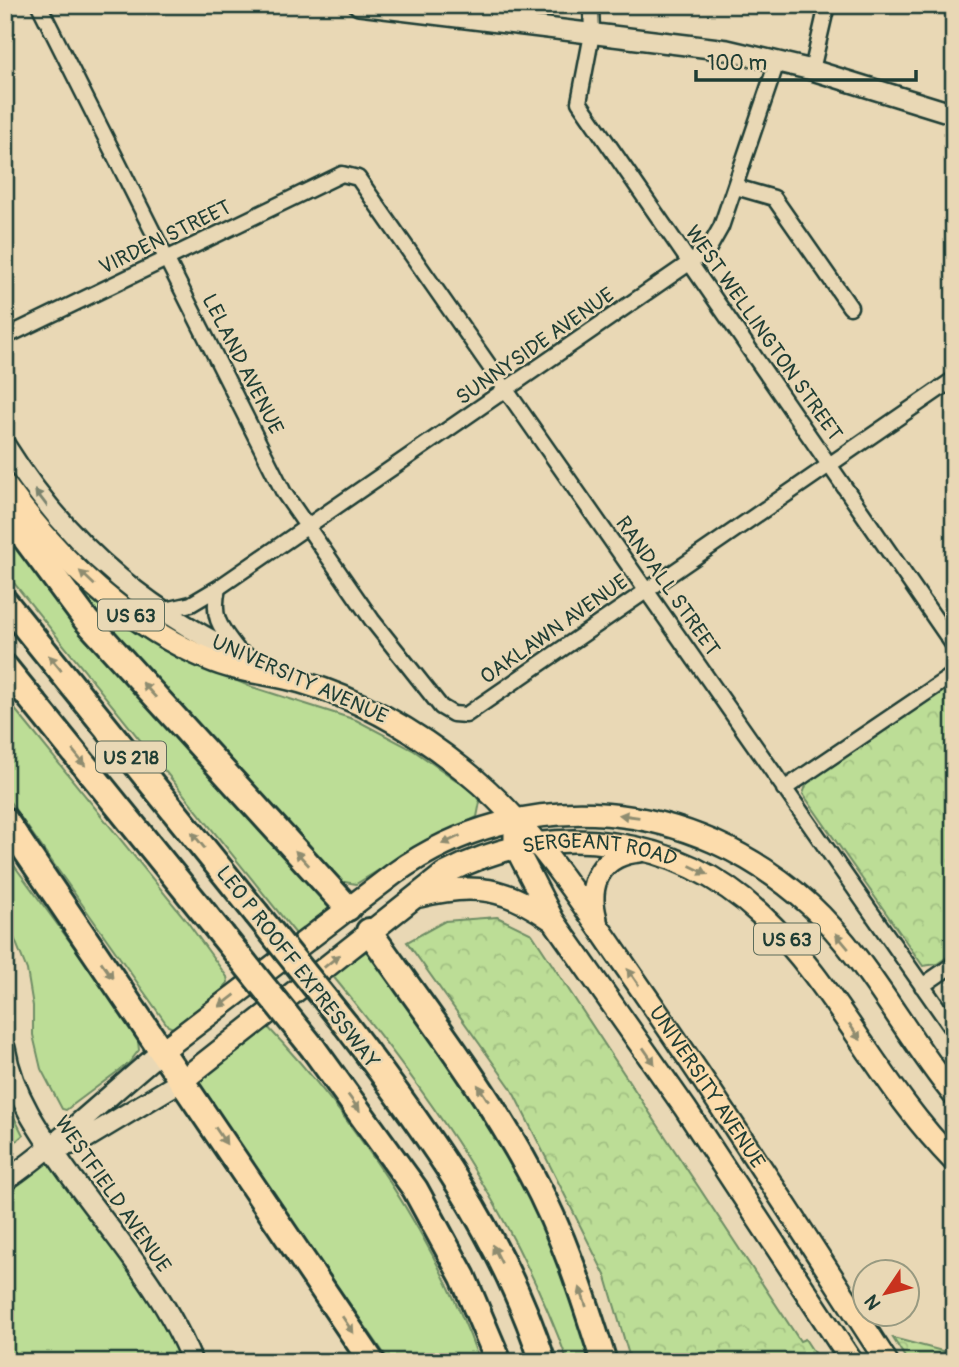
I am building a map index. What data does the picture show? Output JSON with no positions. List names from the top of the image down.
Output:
{
  "streets": {
    "highway": ["US 218", "LEO P ROOFF EXPRESSWAY"],
    "main road": ["US 63", "UNIVERSITY AVENUE", "SERGEANT ROAD"],
    "street": [
      "VIRDEN STREET",
      "WEST WELLINGTON STREET",
      "SUNNYSIDE AVENUE",
      "LELAND AVENUE",
      "RANDALL STREET",
      "OAKLAWN AVENUE",
      "WESTFIELD AVENUE"
    ]
  },
  "crossings": [
    ["VIRDEN STREET", "LELAND AVENUE"],
    ["VIRDEN STREET", "RANDALL STREET"],
    ["WEST WELLINGTON STREET", "SUNNYSIDE AVENUE"],
    ["WEST WELLINGTON STREET", "OAKLAWN AVENUE"],
    ["SUNNYSIDE AVENUE", "LELAND AVENUE"],
    ["SUNNYSIDE AVENUE", "RANDALL STREET"],
    ["SUNNYSIDE AVENUE", "UNIVERSITY AVENUE"],
    ["LELAND AVENUE", "OAKLAWN AVENUE"],
    ["RANDALL STREET", "OAKLAWN AVENUE"],
    ["US 63", "UNIVERSITY AVENUE"],
    ["UNIVERSITY AVENUE", "SERGEANT ROAD"]
  ],
  "scale_bar": "100 m",
  "north": "bottom left"
}
